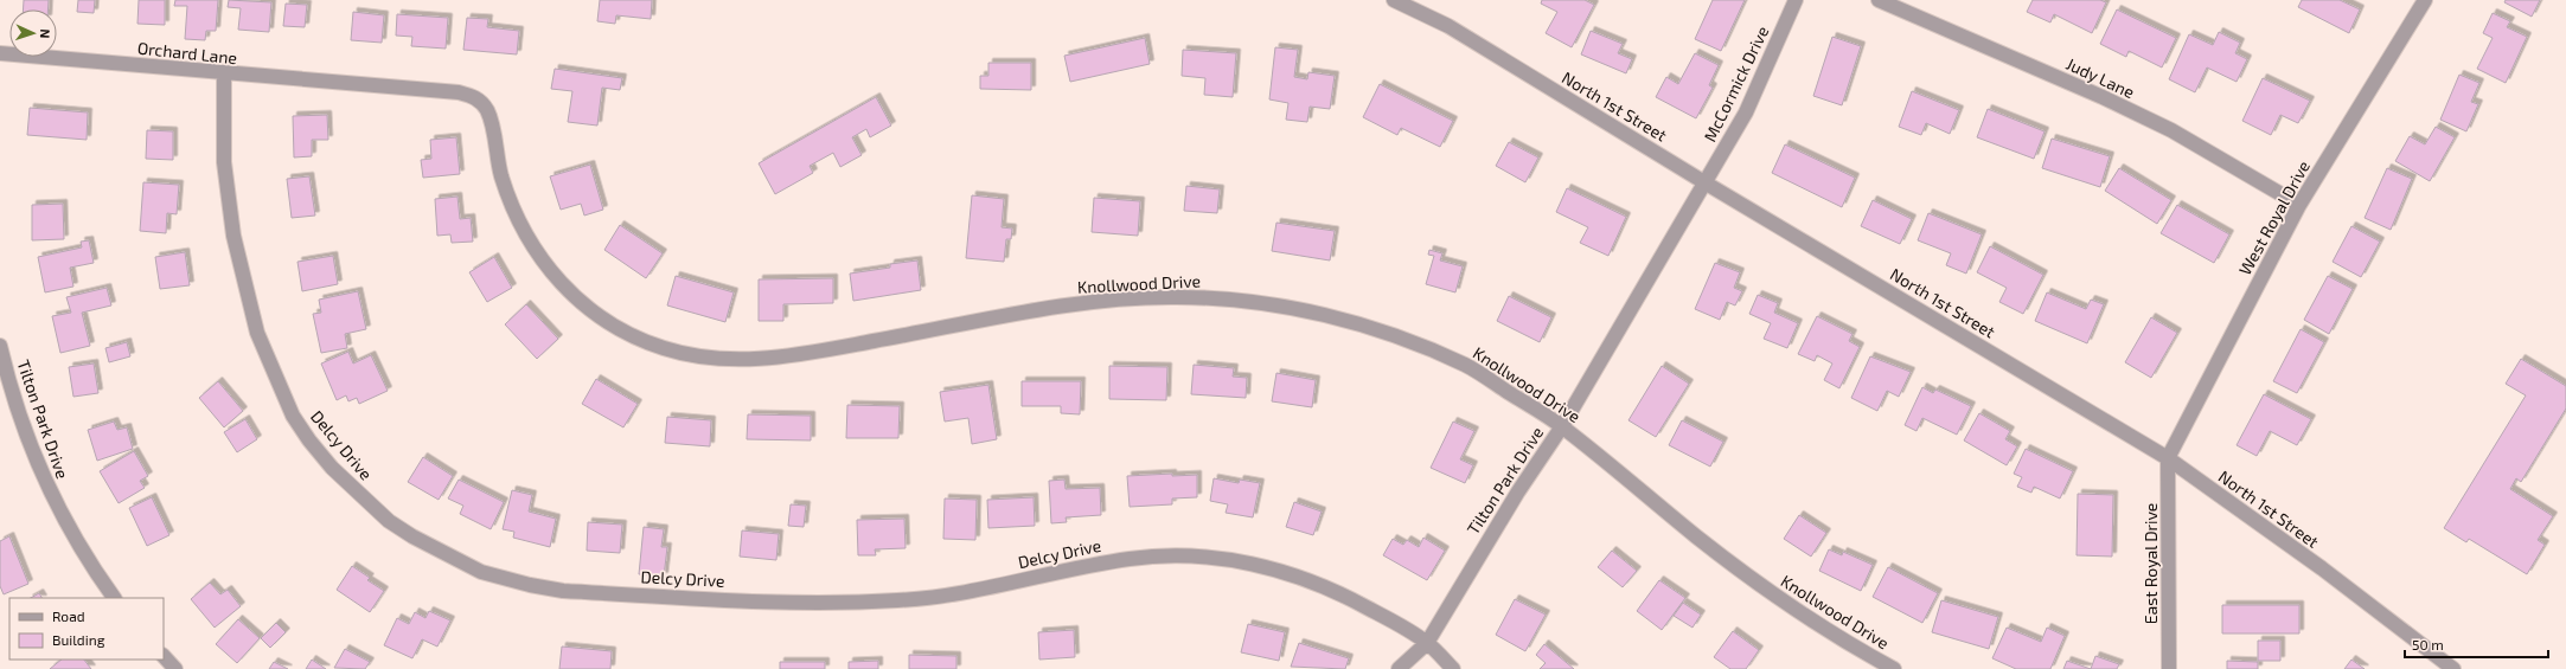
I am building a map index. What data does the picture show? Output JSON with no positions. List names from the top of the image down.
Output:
{
  "streets": {
    "street": [
      "Orchard Lane",
      "Judy Lane",
      "McCormick Drive",
      "North 1st Street",
      "West Royal Drive",
      "Knollwood Drive",
      "Tilton Park Drive",
      "Delcy Drive",
      "East Royal Drive"
    ]
  },
  "crossings": [
    ["Orchard Lane", "Knollwood Drive"],
    ["Orchard Lane", "Delcy Drive"],
    ["Judy Lane", "West Royal Drive"],
    ["McCormick Drive", "North 1st Street"],
    ["McCormick Drive", "Tilton Park Drive"],
    ["North 1st Street", "West Royal Drive"],
    ["North 1st Street", "Tilton Park Drive"],
    ["North 1st Street", "East Royal Drive"],
    ["West Royal Drive", "East Royal Drive"],
    ["Knollwood Drive", "Tilton Park Drive"],
    ["Tilton Park Drive", "Delcy Drive"]
  ],
  "legend": ["Road", "Building"],
  "scale_bar": "50 m",
  "north": "right"
}
